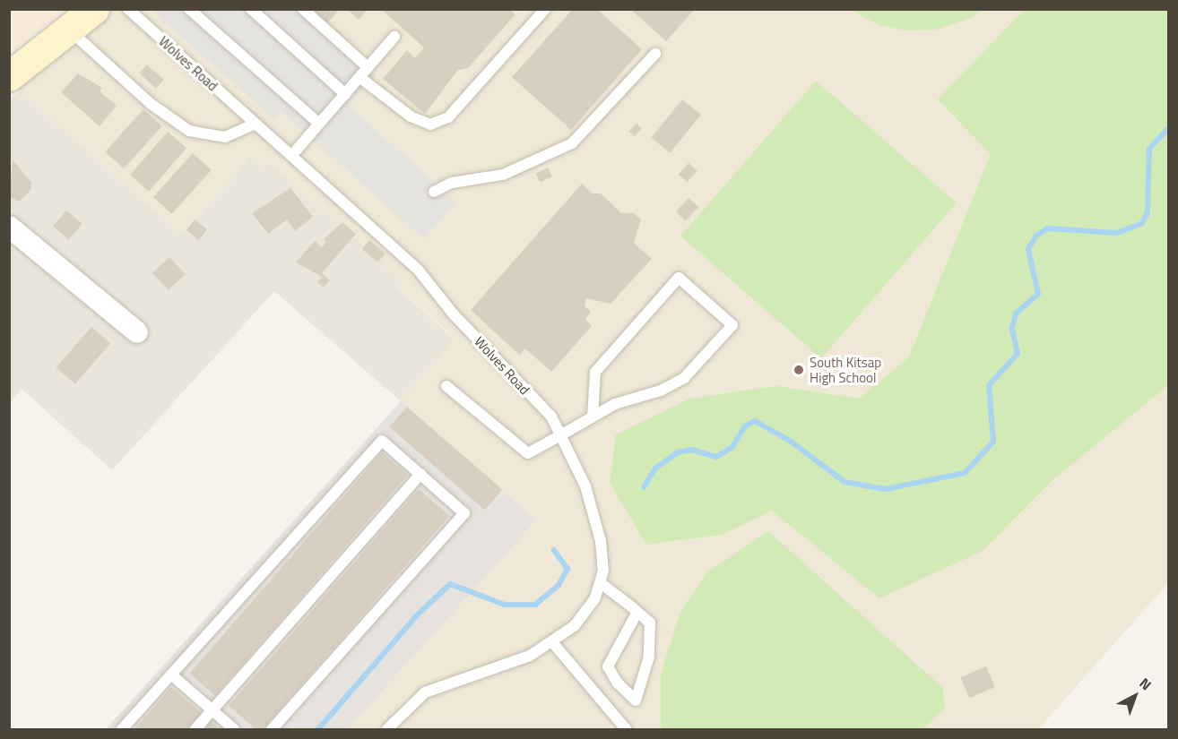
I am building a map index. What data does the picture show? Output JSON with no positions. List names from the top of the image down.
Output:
{
  "streets": {
    "lane": ["Wolves Road"]
  },
  "places": ["South Kitsap High School"],
  "north": "top right"
}
